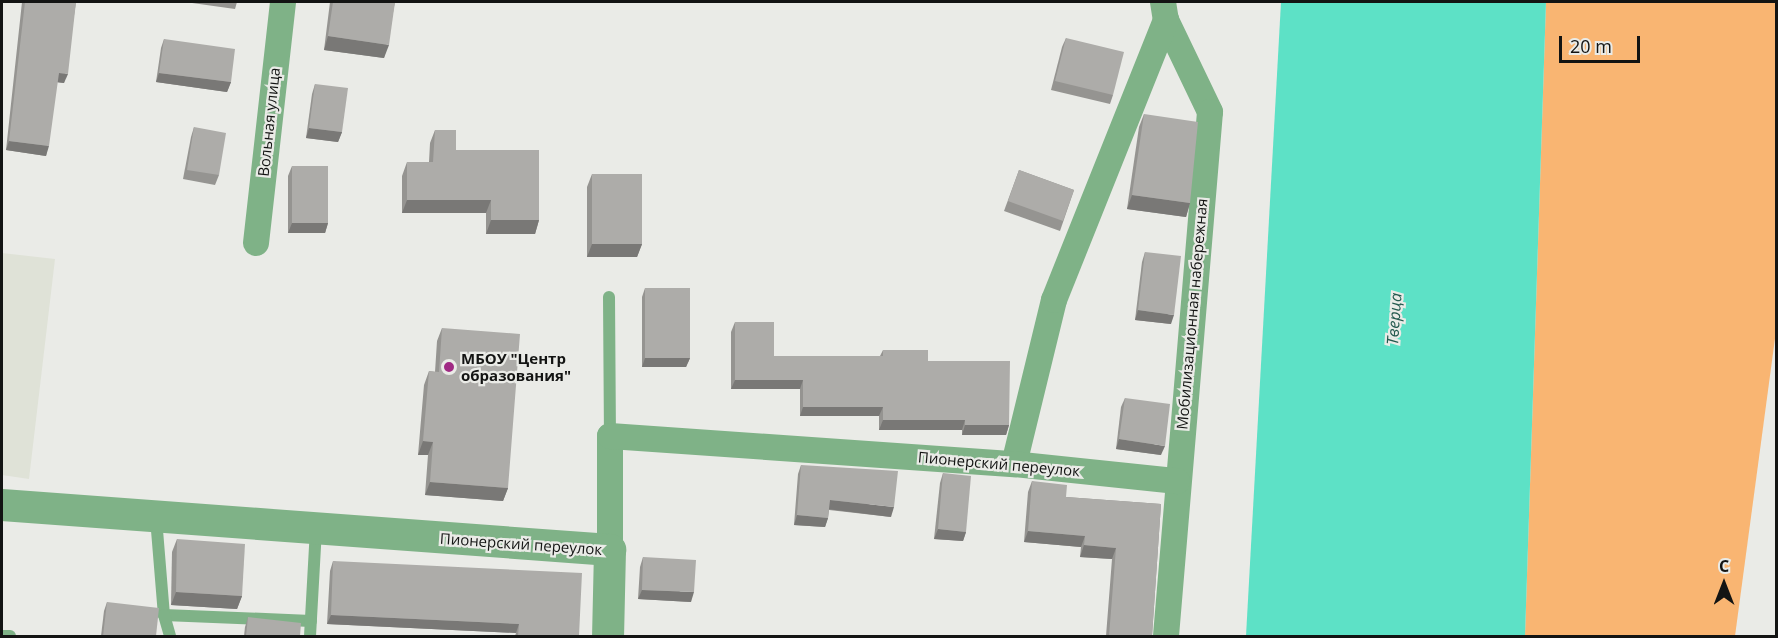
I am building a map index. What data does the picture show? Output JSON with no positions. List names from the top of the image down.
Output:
{
  "streets": {
    "street": ["Вольная улица", "Мобилизационная набережная", "Пионерский переулок"]
  },
  "crossings": [
    ["Мобилизационная набережная", "Пионерский переулок"]
  ],
  "water": ["Тверца"],
  "places": ["МБОУ \"Центр образования\""],
  "scale_bar": "20 m",
  "north": "top"
}
